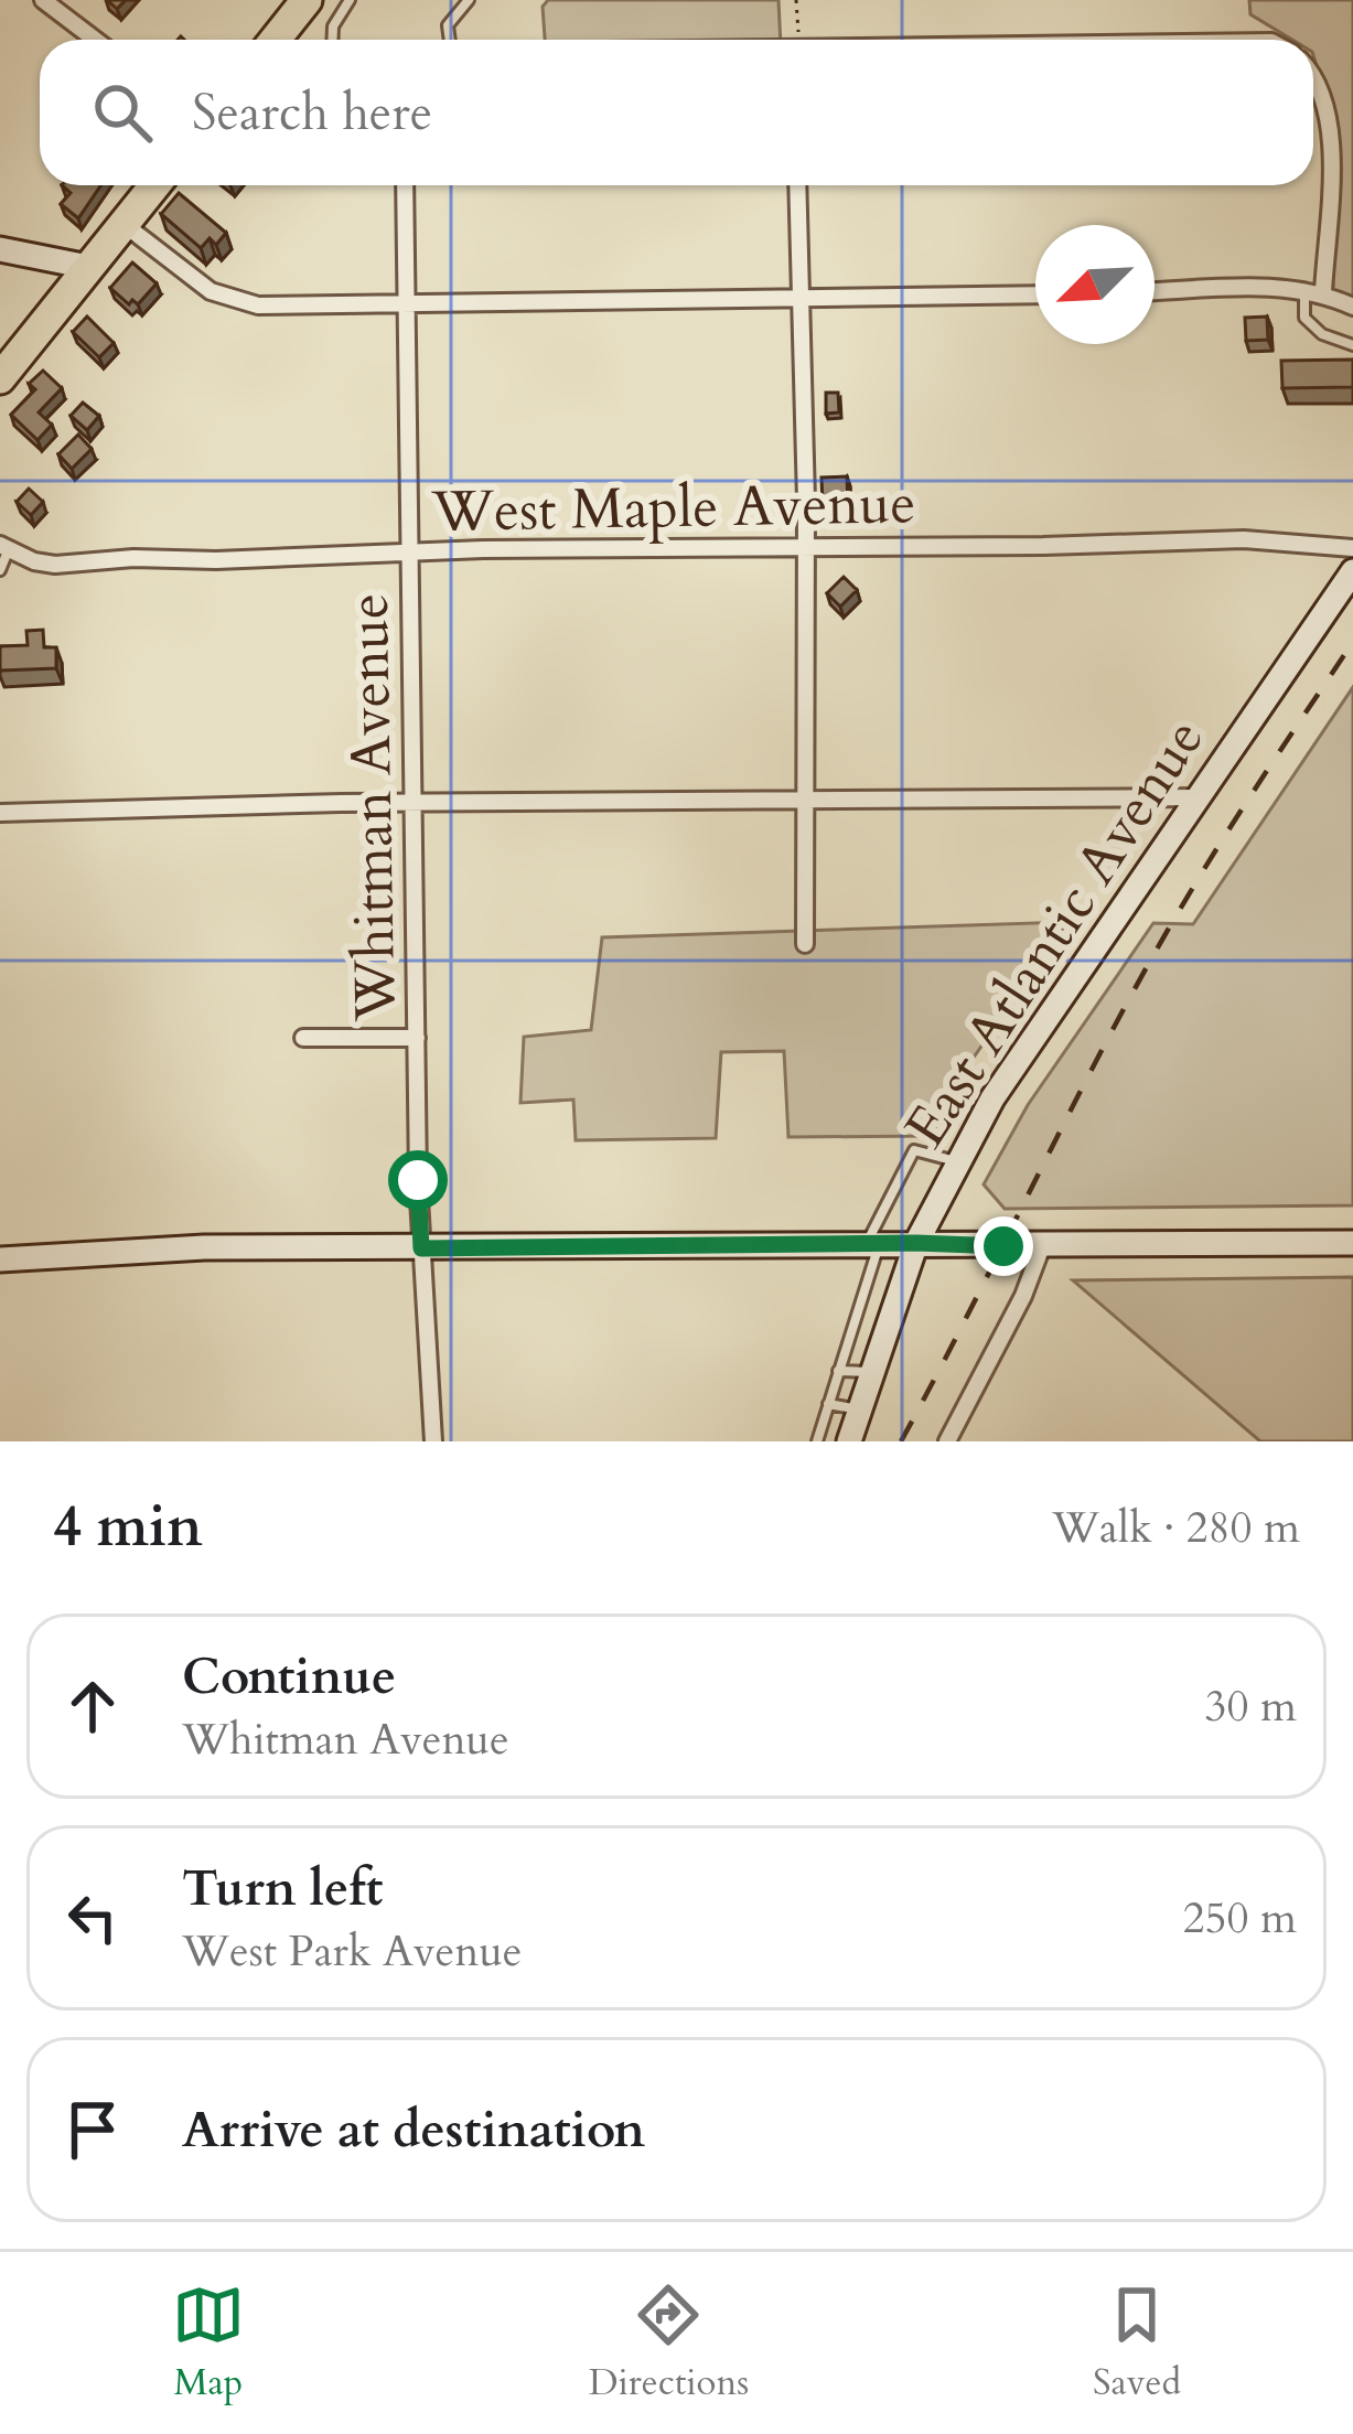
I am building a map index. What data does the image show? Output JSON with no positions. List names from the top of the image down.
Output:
{
  "streets": {
    "street": ["West Maple Avenue", "Whitman Avenue", "East Atlantic Avenue"]
  },
  "crossings": [
    ["West Maple Avenue", "Whitman Avenue"]
  ],
  "north": "bottom left",
  "page": {
    "search": "Search here",
    "heading": ["4 min", "Walk · 280 m"],
    "list": [
      ["Continue", "Whitman Avenue", "30 m"],
      ["Turn left", "West Park Avenue", "250 m"],
      "Arrive at destination"
    ],
    "nav": ["Map", "Directions", "Saved"]
  }
}
